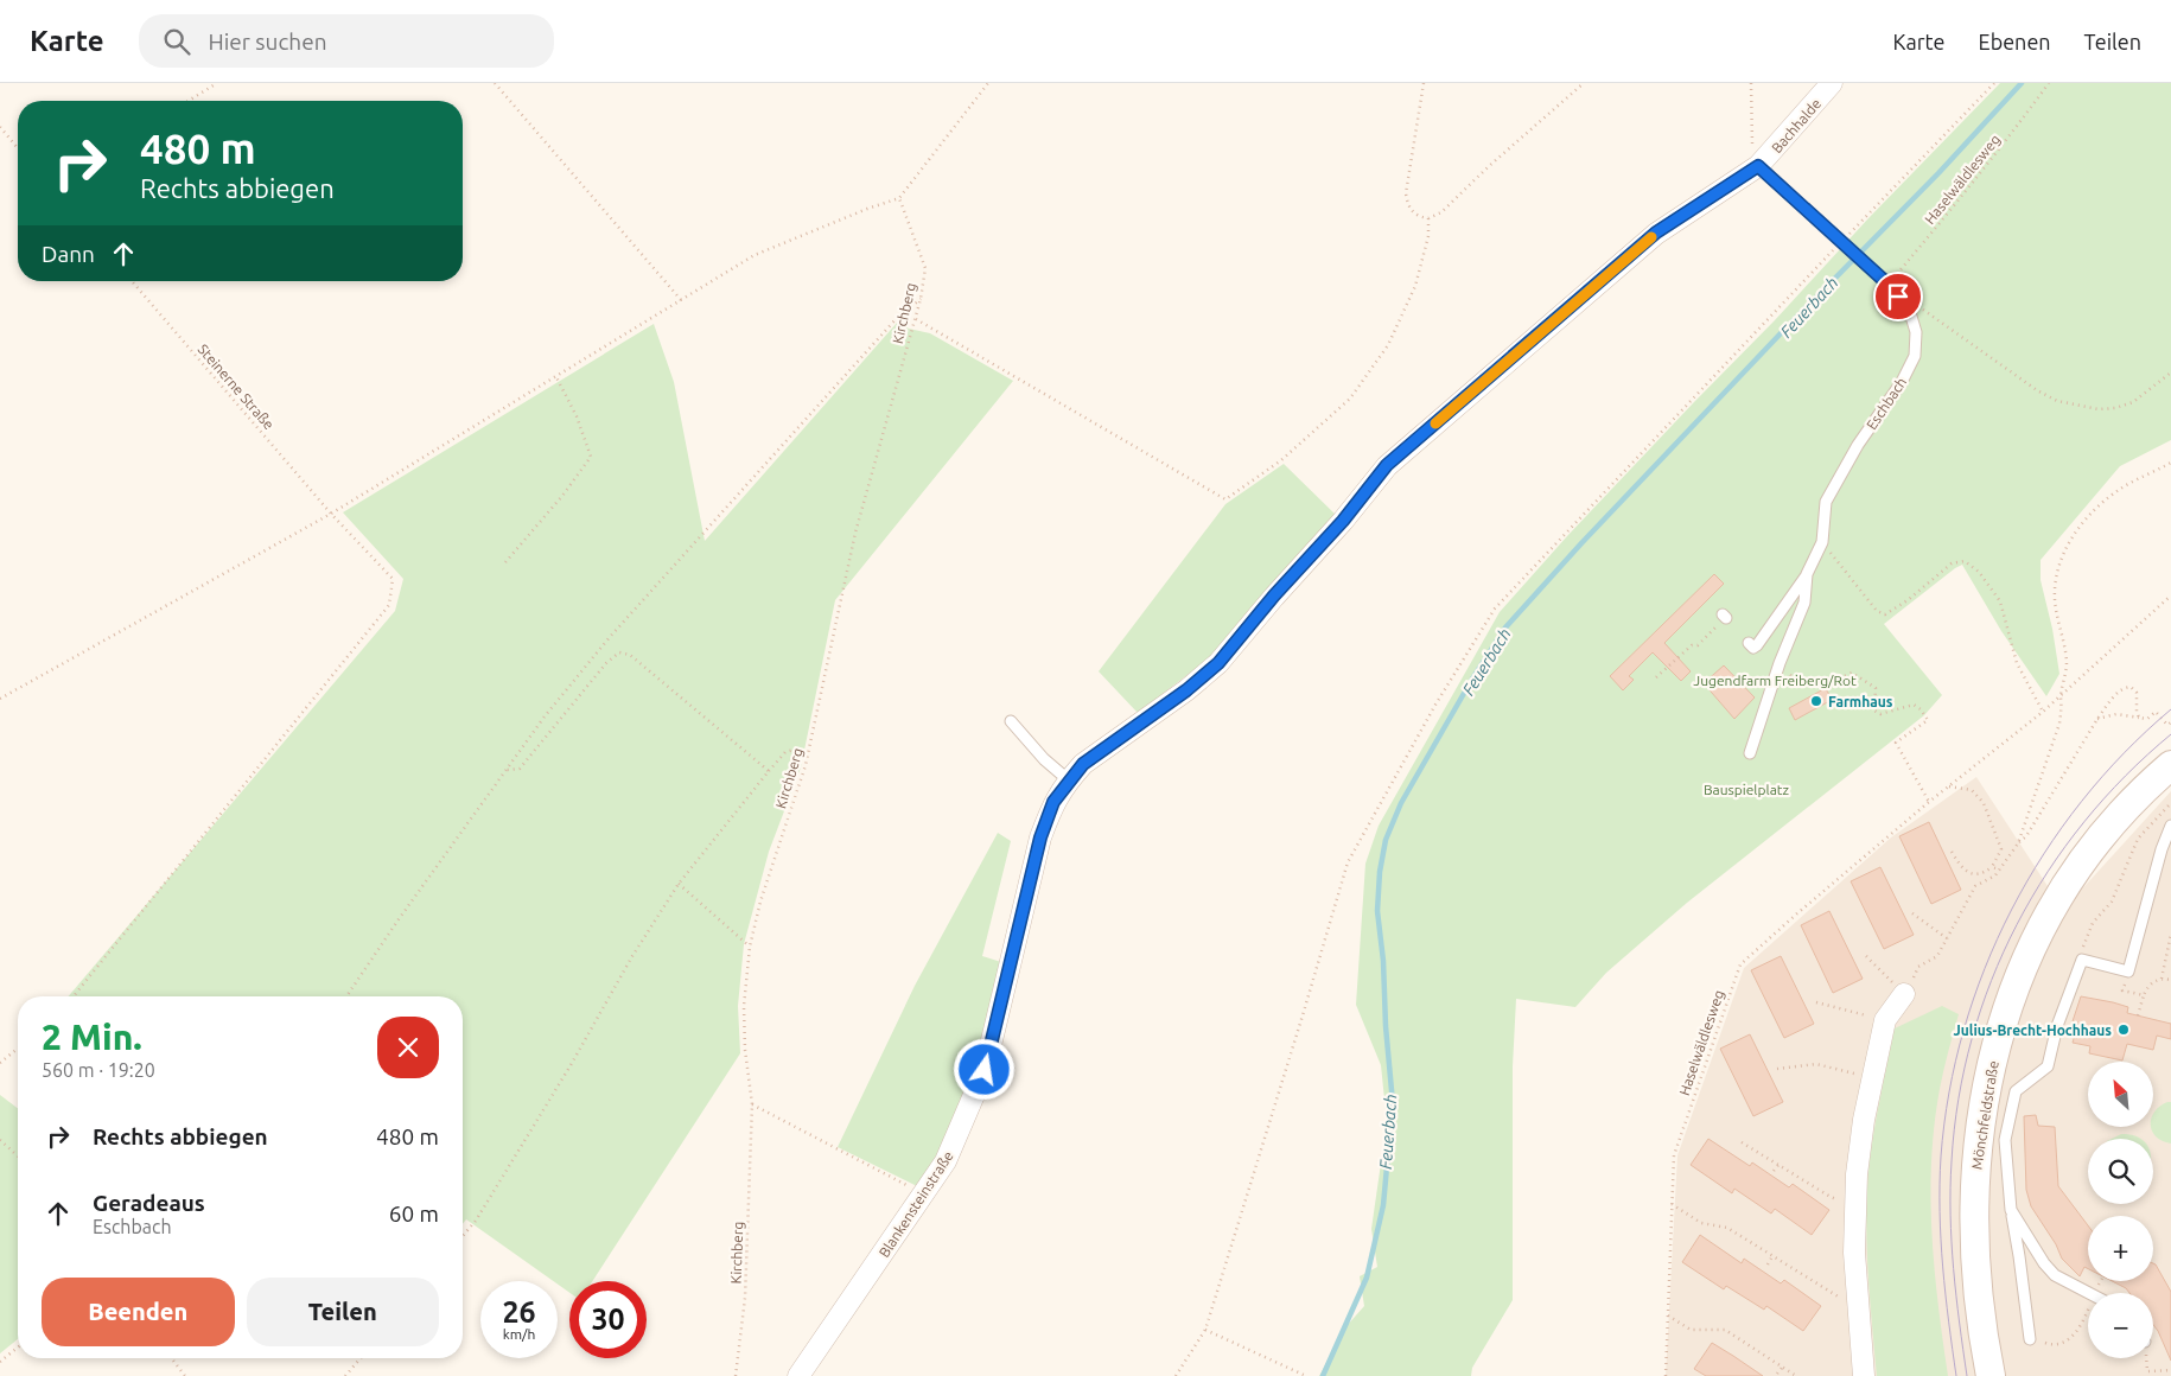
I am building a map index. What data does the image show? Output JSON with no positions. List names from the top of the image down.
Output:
{
  "streets": {
    "main road": ["Mönchfeldstraße"],
    "street": ["Bachhalde", "Blankensteinstraße"],
    "lane": ["Eschbach"],
    "path": ["Haselwäldlesweg", "Kirchberg", "Steinerne Straße"]
  },
  "crossings": [
    ["Bachhalde", "Eschbach"],
    ["Bachhalde", "Blankensteinstraße"],
    ["Haselwäldlesweg", "Eschbach"],
    ["Eschbach", "Blankensteinstraße"]
  ],
  "water": ["Feuerbach"],
  "parks": ["Jugendfarm Freiberg/Rot", "Bauspielplatz"],
  "places": ["Farmhaus", "Julius-Brecht-Hochhaus"],
  "north": "top left",
  "page": {
    "header": "Karte",
    "search": "Hier suchen",
    "nav": ["Karte", "Ebenen", "Teilen"],
    "turn": ["480 m", "Rechts abbiegen"],
    "then": "Dann",
    "heading": ["2 Min.", "560 m · 19:20"],
    "map_buttons": ["+", "−"],
    "list": [
      {
        "name": "Rechts abbiegen",
        "value": "480 m"
      },
      {
        "name": "Geradeaus",
        "note": "Eschbach",
        "value": "60 m"
      }
    ],
    "buttons": ["Beenden", "Teilen"],
    "speed": "26 km/h",
    "limit": "30"
  }
}
